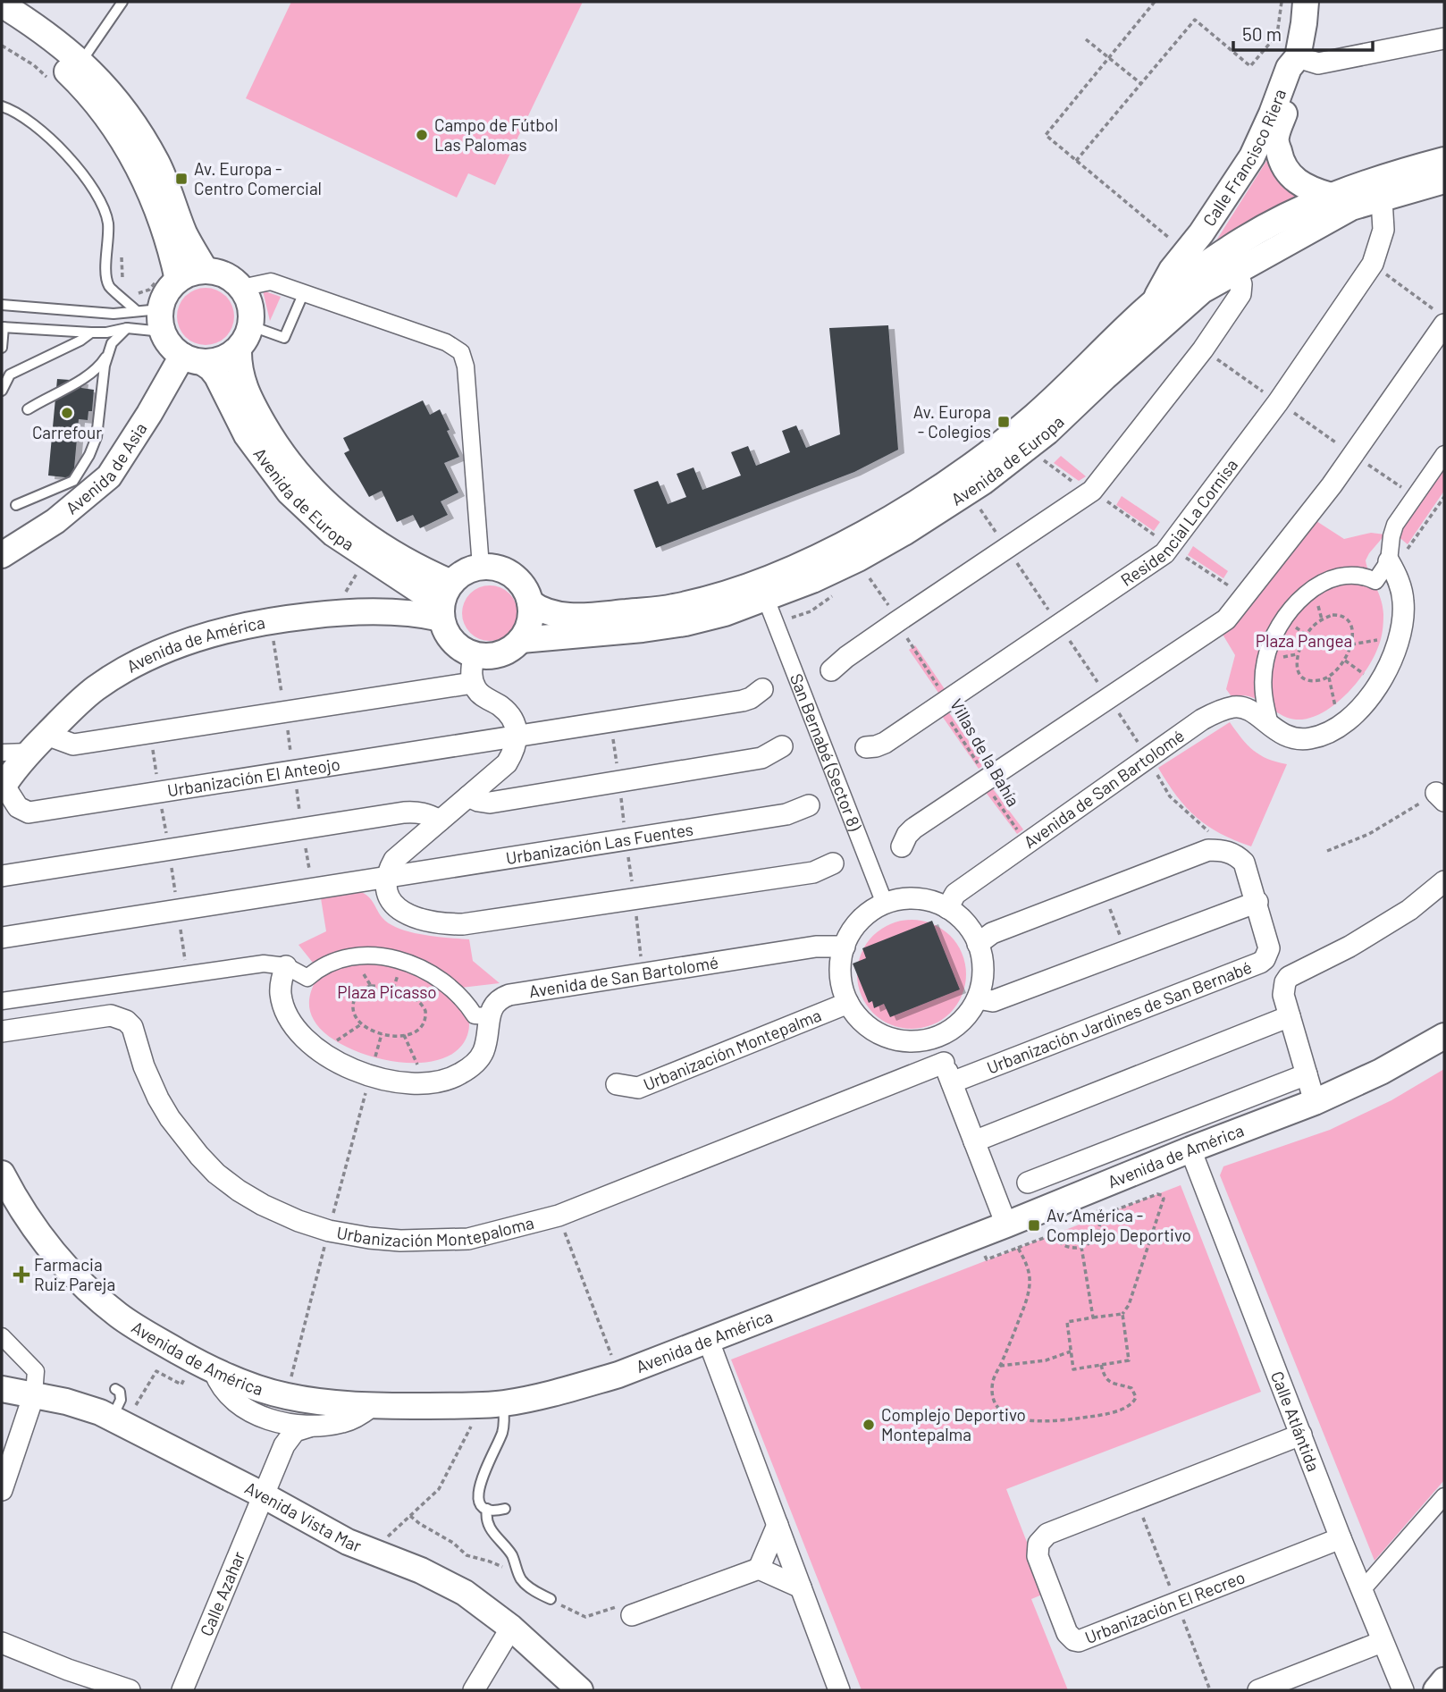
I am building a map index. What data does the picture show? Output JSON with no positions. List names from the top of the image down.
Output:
{
  "streets": {
    "street": [
      "Calle Francisco Riera",
      "Avenida de Europa",
      "Avenida de Asia",
      "Residencial La Cornisa",
      "Avenida de América",
      "San Bernabé (Sector 8)",
      "Urbanización El Anteojo",
      "Avenida de San Bartolomé",
      "Urbanización Las Fuentes",
      "Urbanización Jardines de San Bernabé",
      "Urbanización Montepalma",
      "Urbanización Montepaloma",
      "Calle Atlántida",
      "Avenida Vista Mar",
      "Calle Azahar",
      "Urbanización El Recreo"
    ],
    "path": ["Villas de la Bahía"]
  },
  "crossings": [
    ["Calle Francisco Riera", "Avenida de Europa"],
    ["Avenida de Europa", "Avenida de Asia"],
    ["Avenida de Europa", "Residencial La Cornisa"],
    ["Avenida de Europa", "Avenida de América"],
    ["Avenida de Europa", "San Bernabé (Sector 8)"],
    ["Residencial La Cornisa", "Villas de la Bahía"],
    ["Avenida de América", "Urbanización El Anteojo"],
    ["Avenida de América", "Calle Atlántida"],
    ["San Bernabé (Sector 8)", "Avenida de San Bartolomé"],
    ["San Bernabé (Sector 8)", "Urbanización Montepalma"],
    ["Villas de la Bahía", "Avenida de San Bartolomé"],
    ["Avenida de San Bartolomé", "Urbanización Montepalma"],
    ["Calle Atlántida", "Urbanización El Recreo"],
    ["Avenida Vista Mar", "Calle Azahar"]
  ],
  "parks": ["Plaza Pangea", "Plaza Picasso"],
  "places": {
    "other": ["Campo de Fútbol Las Palomas", "Carrefour", "Complejo Deportivo Montepalma"],
    "transit": ["Av. Europa - Centro Comercial", "Av. Europa - Colegios", "Av. América - Complejo Deportivo"],
    "health": ["Farmacia Ruiz Pareja"]
  },
  "scale_bar": "50 m"
}
